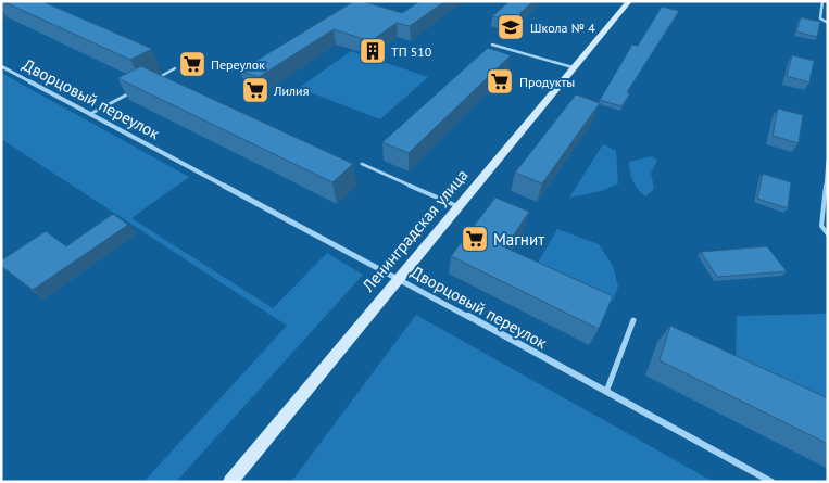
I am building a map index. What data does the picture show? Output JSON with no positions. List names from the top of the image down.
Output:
{
  "streets": {
    "main road": ["Ленинградская улица"],
    "street": ["Дворцовый переулок"]
  },
  "crossings": [
    ["Дворцовый переулок", "Ленинградская улица"]
  ],
  "places": {
    "school or university": ["Школа № 4"],
    "building": ["ТП 510"],
    "supermarket": [
      "Переулок",
      "Продукты",
      "Лилия",
      "Магнит"
    ]
  }
}
